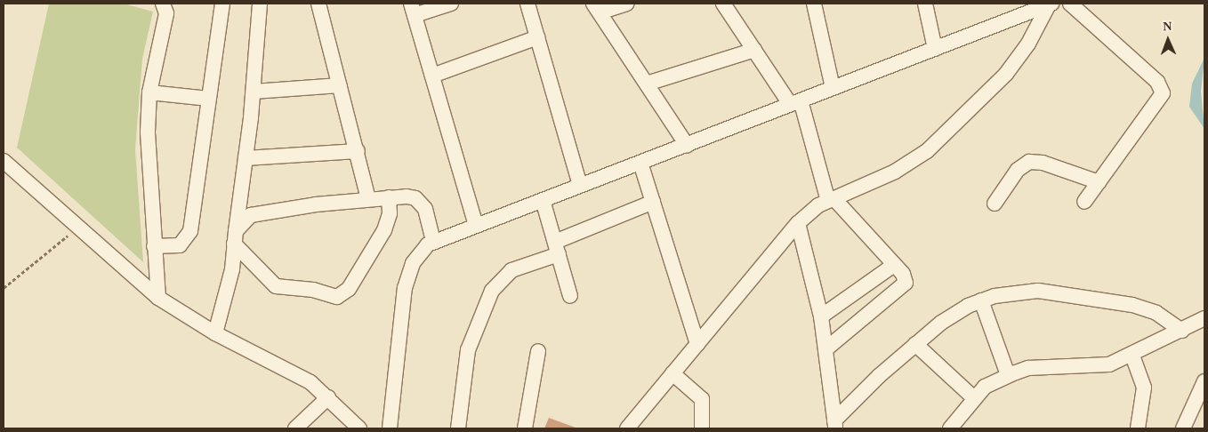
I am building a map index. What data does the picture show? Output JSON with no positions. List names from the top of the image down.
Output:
{
  "north": "top"
}
